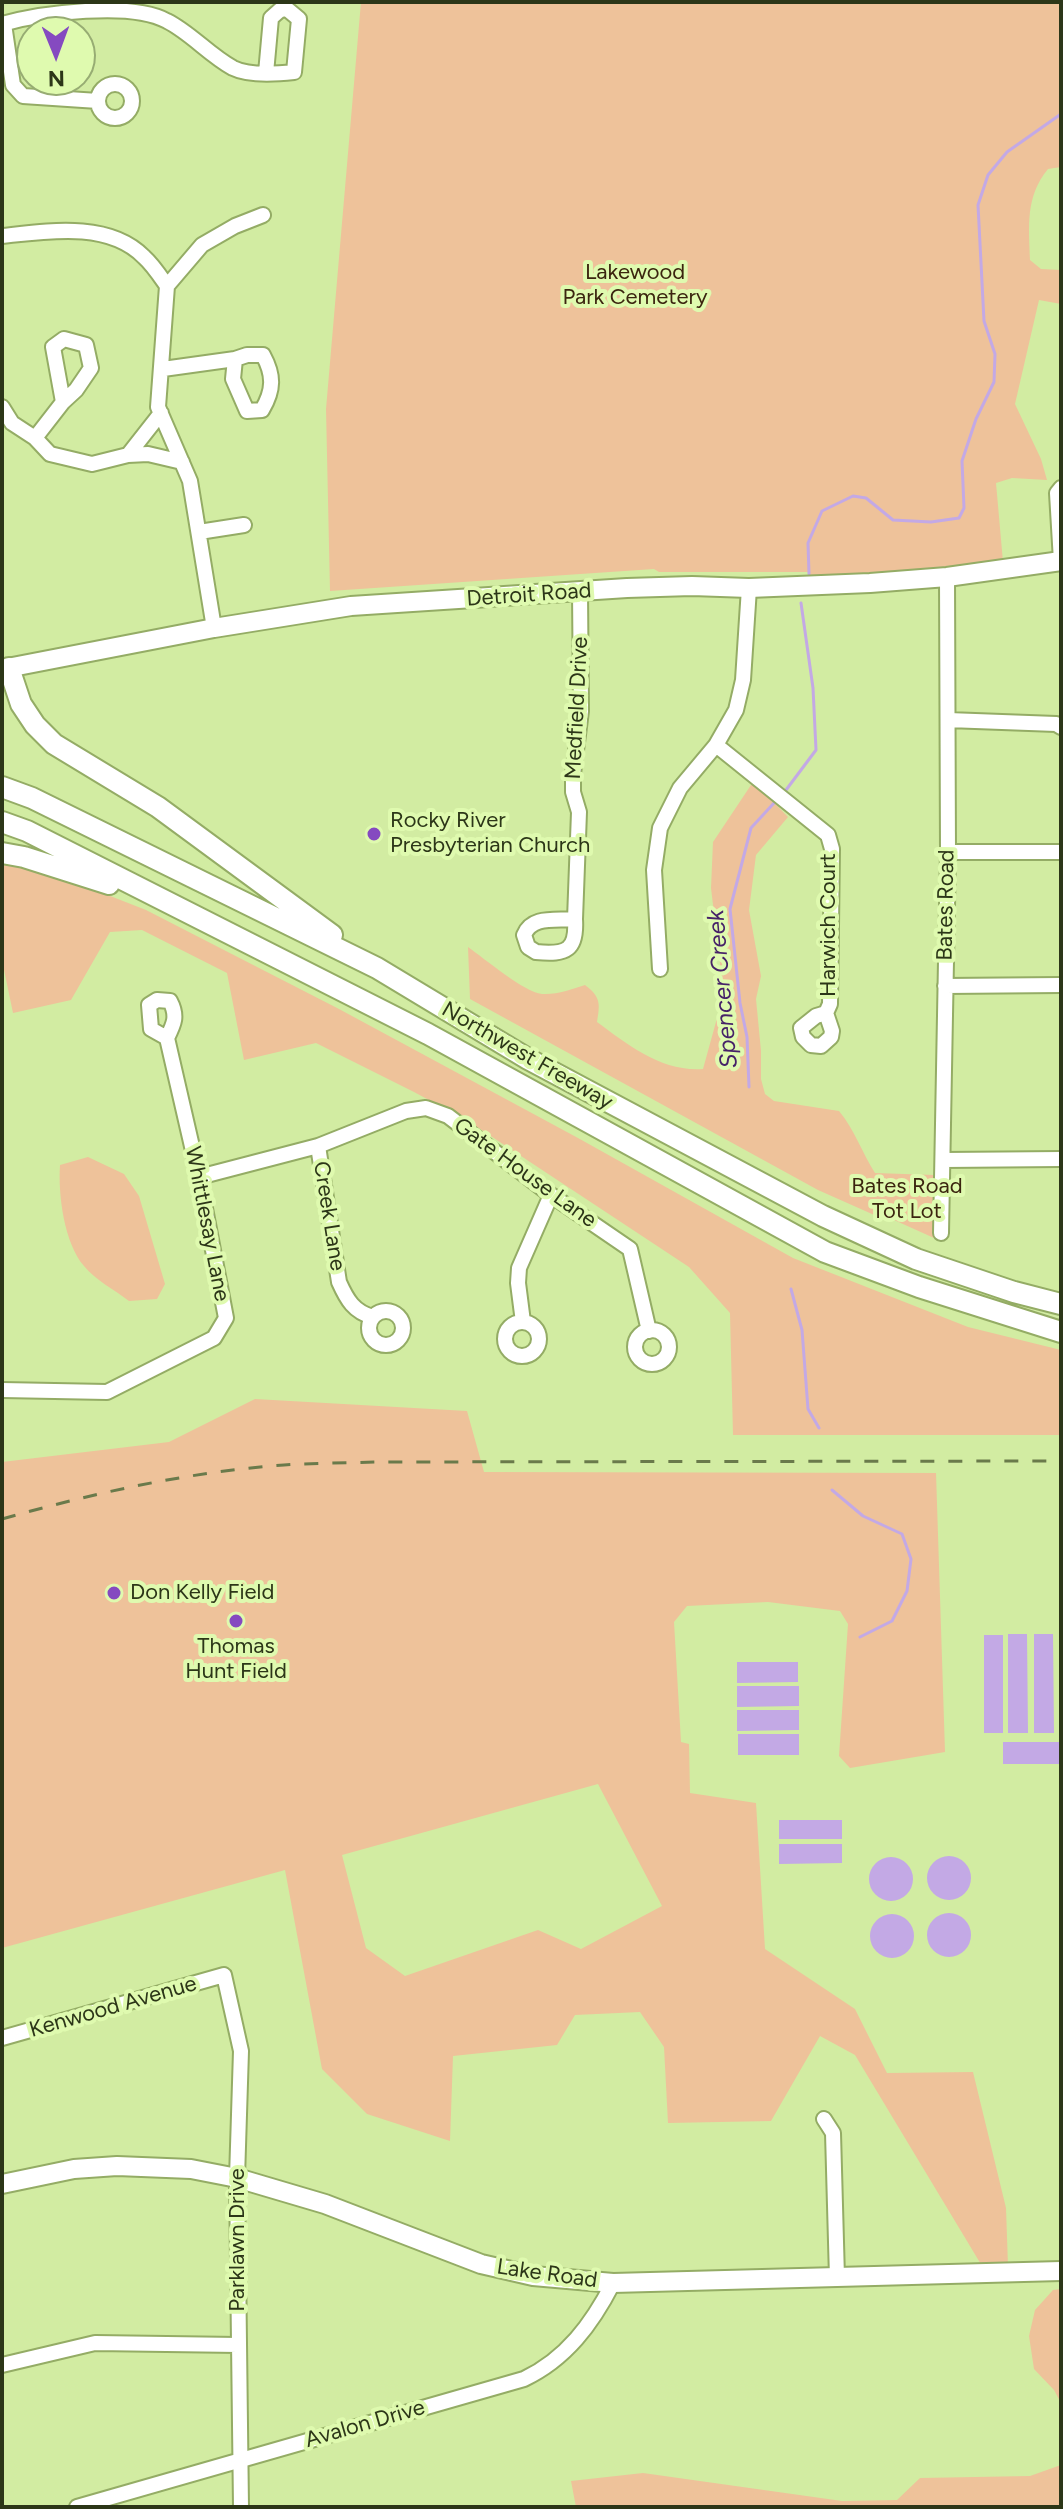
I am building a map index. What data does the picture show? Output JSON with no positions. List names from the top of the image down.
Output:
{
  "streets": {
    "highway": ["Northwest Freeway"],
    "main road": ["Detroit Road", "Lake Road"],
    "street": [
      "Medfield Drive",
      "Bates Road",
      "Harwich Court",
      "Gate House Lane",
      "Creek Lane",
      "Whittlesay Lane",
      "Kenwood Avenue",
      "Parklawn Drive",
      "Avalon Drive"
    ]
  },
  "crossings": [
    ["Detroit Road", "Medfield Drive"],
    ["Detroit Road", "Bates Road"],
    ["Gate House Lane", "Creek Lane"],
    ["Gate House Lane", "Whittlesay Lane"],
    ["Kenwood Avenue", "Parklawn Drive"],
    ["Parklawn Drive", "Lake Road"],
    ["Parklawn Drive", "Avalon Drive"],
    ["Lake Road", "Avalon Drive"]
  ],
  "water": ["Spencer Creek"],
  "parks": ["Lakewood Park Cemetery", "Bates Road Tot Lot"],
  "places": ["Rocky River Presbyterian Church", "Don Kelly Field", "Thomas Hunt Field"],
  "north": "bottom"
}
